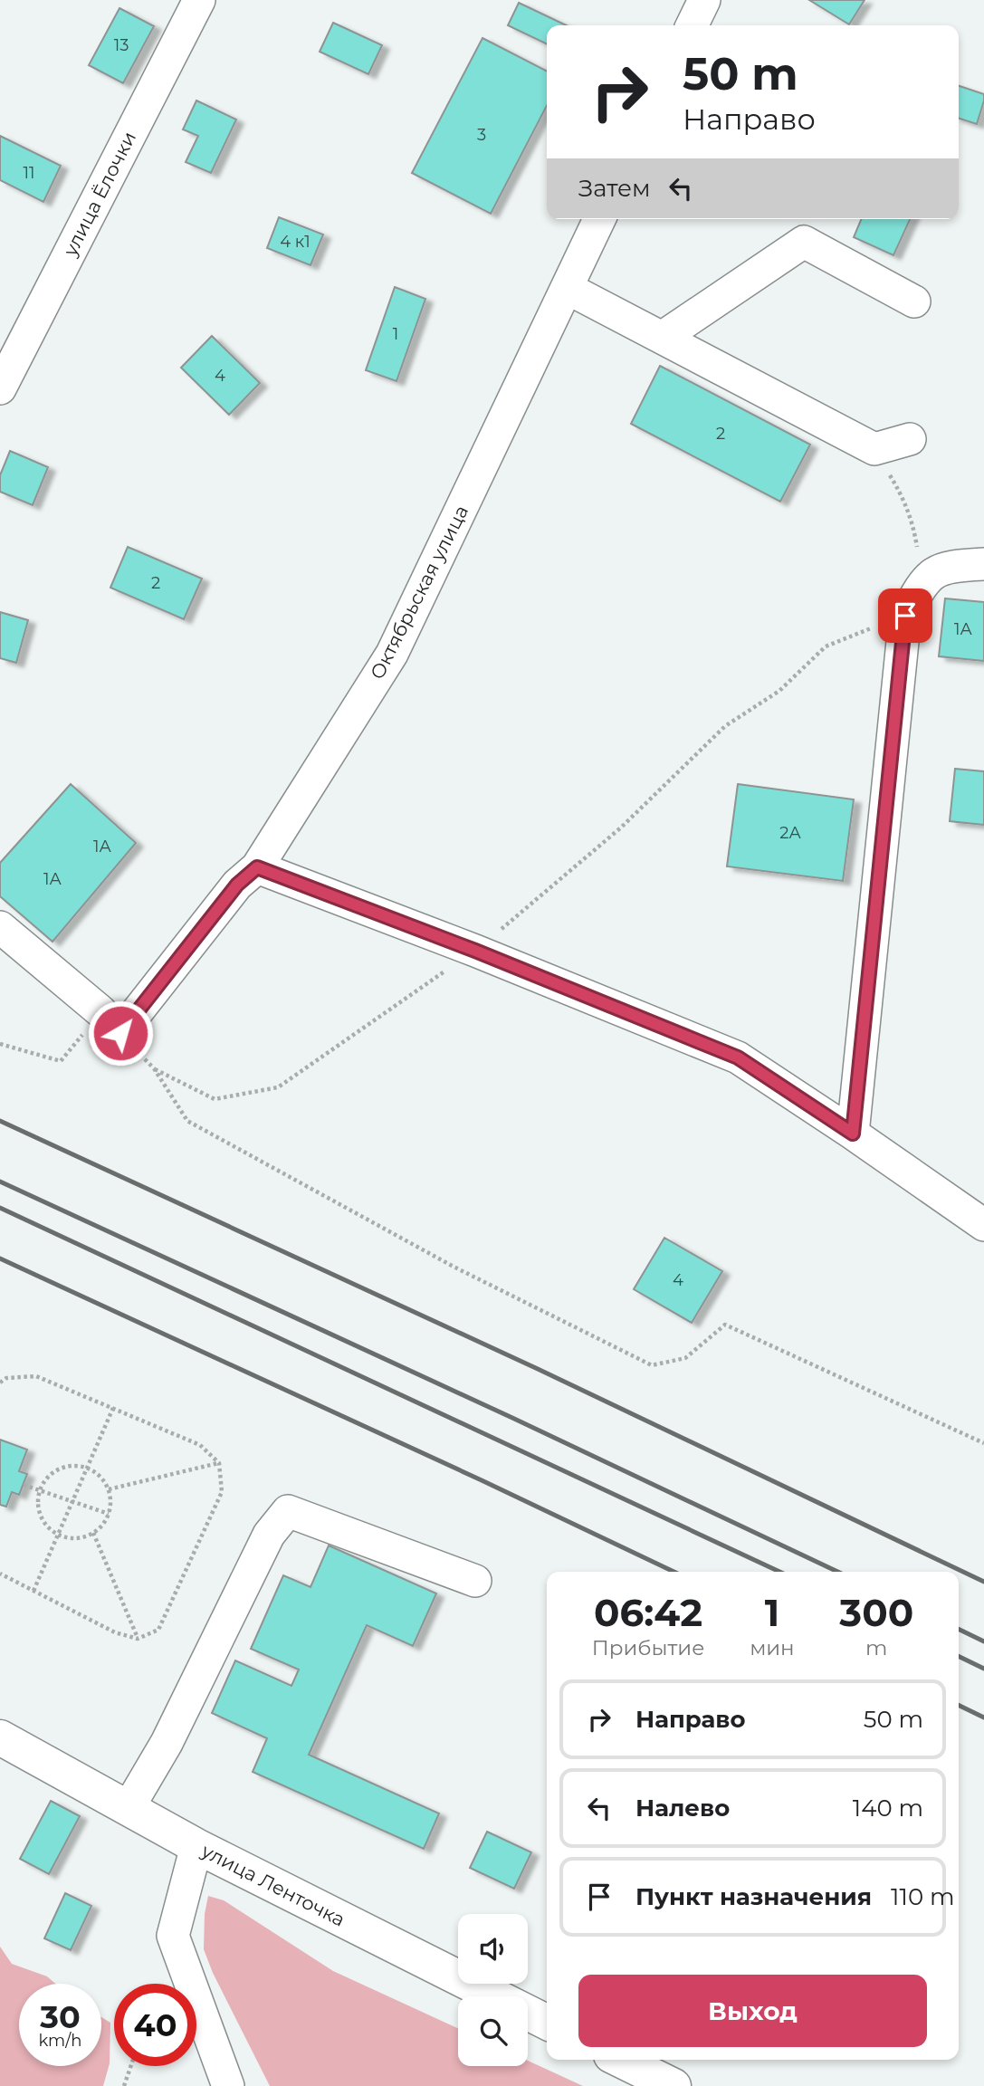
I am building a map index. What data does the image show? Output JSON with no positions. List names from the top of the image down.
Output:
{
  "streets": {
    "main road": ["улица Ленточка"],
    "street": ["улица Ёлочки", "Октябрьская улица"]
  },
  "house_numbers": [
    "13",
    "3",
    "11",
    "4 к1",
    "1",
    "4",
    "2",
    "2",
    "1А",
    "2А",
    "1А",
    "1А",
    "4"
  ],
  "page": {
    "turn": ["50 m", "Направо"],
    "then": "Затем",
    "eta": [
      "06:42",
      "Прибытие",
      "1",
      "мин",
      "300",
      "m"
    ],
    "list": [
      {
        "name": "Направо",
        "value": "50 m"
      },
      {
        "name": "Налево",
        "value": "140 m"
      },
      {
        "name": "Пункт назначения",
        "value": "110 m"
      }
    ],
    "buttons": "Выход",
    "speed": "30 km/h",
    "limit": "40"
  }
}
